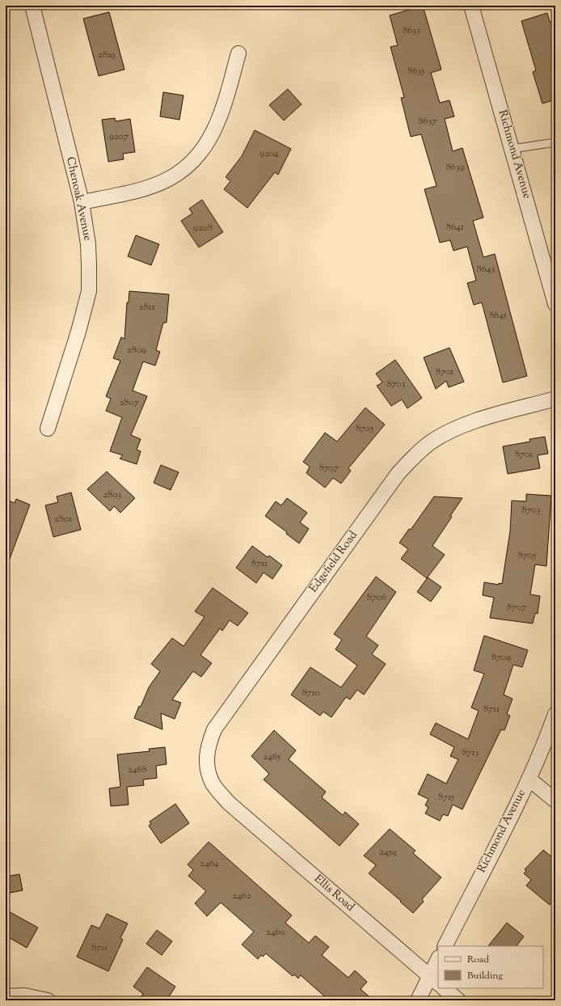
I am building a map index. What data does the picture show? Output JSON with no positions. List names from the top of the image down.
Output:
{
  "streets": {
    "street": [
      "Richmond Avenue",
      "Chenoak Avenue",
      "Edgefield Road",
      "Ellis Road"
    ]
  },
  "crossings": [
    ["Edgefield Road", "Ellis Road"]
  ],
  "house_numbers": [
    "8633",
    "2819",
    "8635",
    "8637",
    "9207",
    "9204",
    "8639",
    "8641",
    "9208",
    "8643",
    "2811",
    "8645",
    "2809",
    "8701",
    "8703",
    "2807",
    "8705",
    "8701",
    "8707",
    "2803",
    "8703",
    "2801",
    "8705",
    "8711",
    "8706",
    "8707",
    "8709",
    "8710",
    "8711",
    "8713",
    "2465",
    "2468",
    "8715",
    "2459",
    "2464",
    "2462",
    "2460",
    "8711"
  ],
  "legend": ["Road", "Building"]
}
